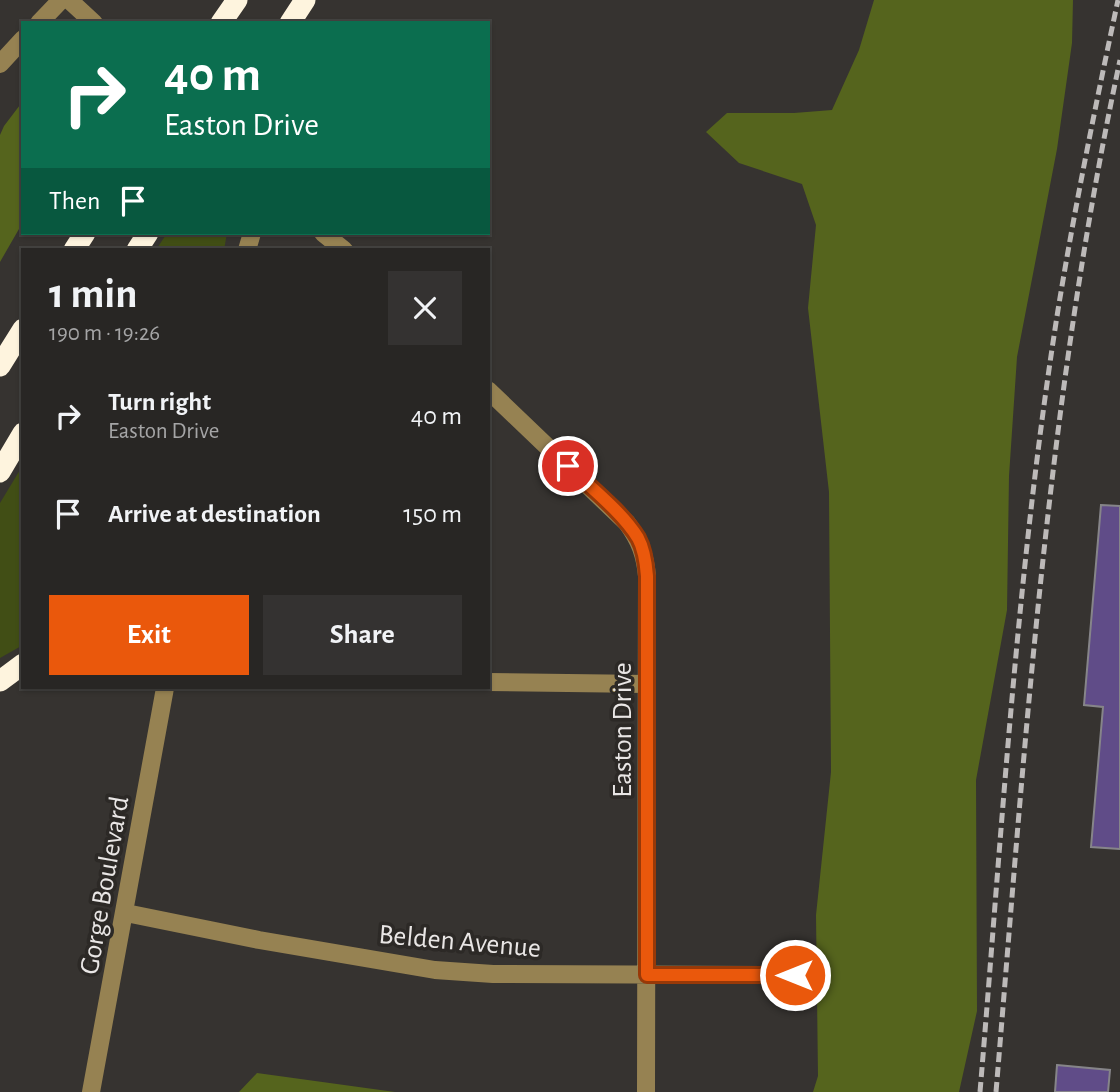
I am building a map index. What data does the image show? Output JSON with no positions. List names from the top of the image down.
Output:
{
  "streets": {
    "street": ["Easton Drive", "Gorge Boulevard", "Belden Avenue"]
  },
  "crossings": [
    ["Easton Drive", "Belden Avenue"],
    ["Gorge Boulevard", "Belden Avenue"]
  ],
  "page": {
    "turn": ["40 m", "Easton Drive"],
    "then": "Then",
    "heading": ["1 min", "190 m · 19:26"],
    "list": [
      {
        "name": "Turn right",
        "note": "Easton Drive",
        "value": "40 m"
      },
      {
        "name": "Arrive at destination",
        "value": "150 m"
      }
    ],
    "buttons": ["Exit", "Share"]
  }
}
